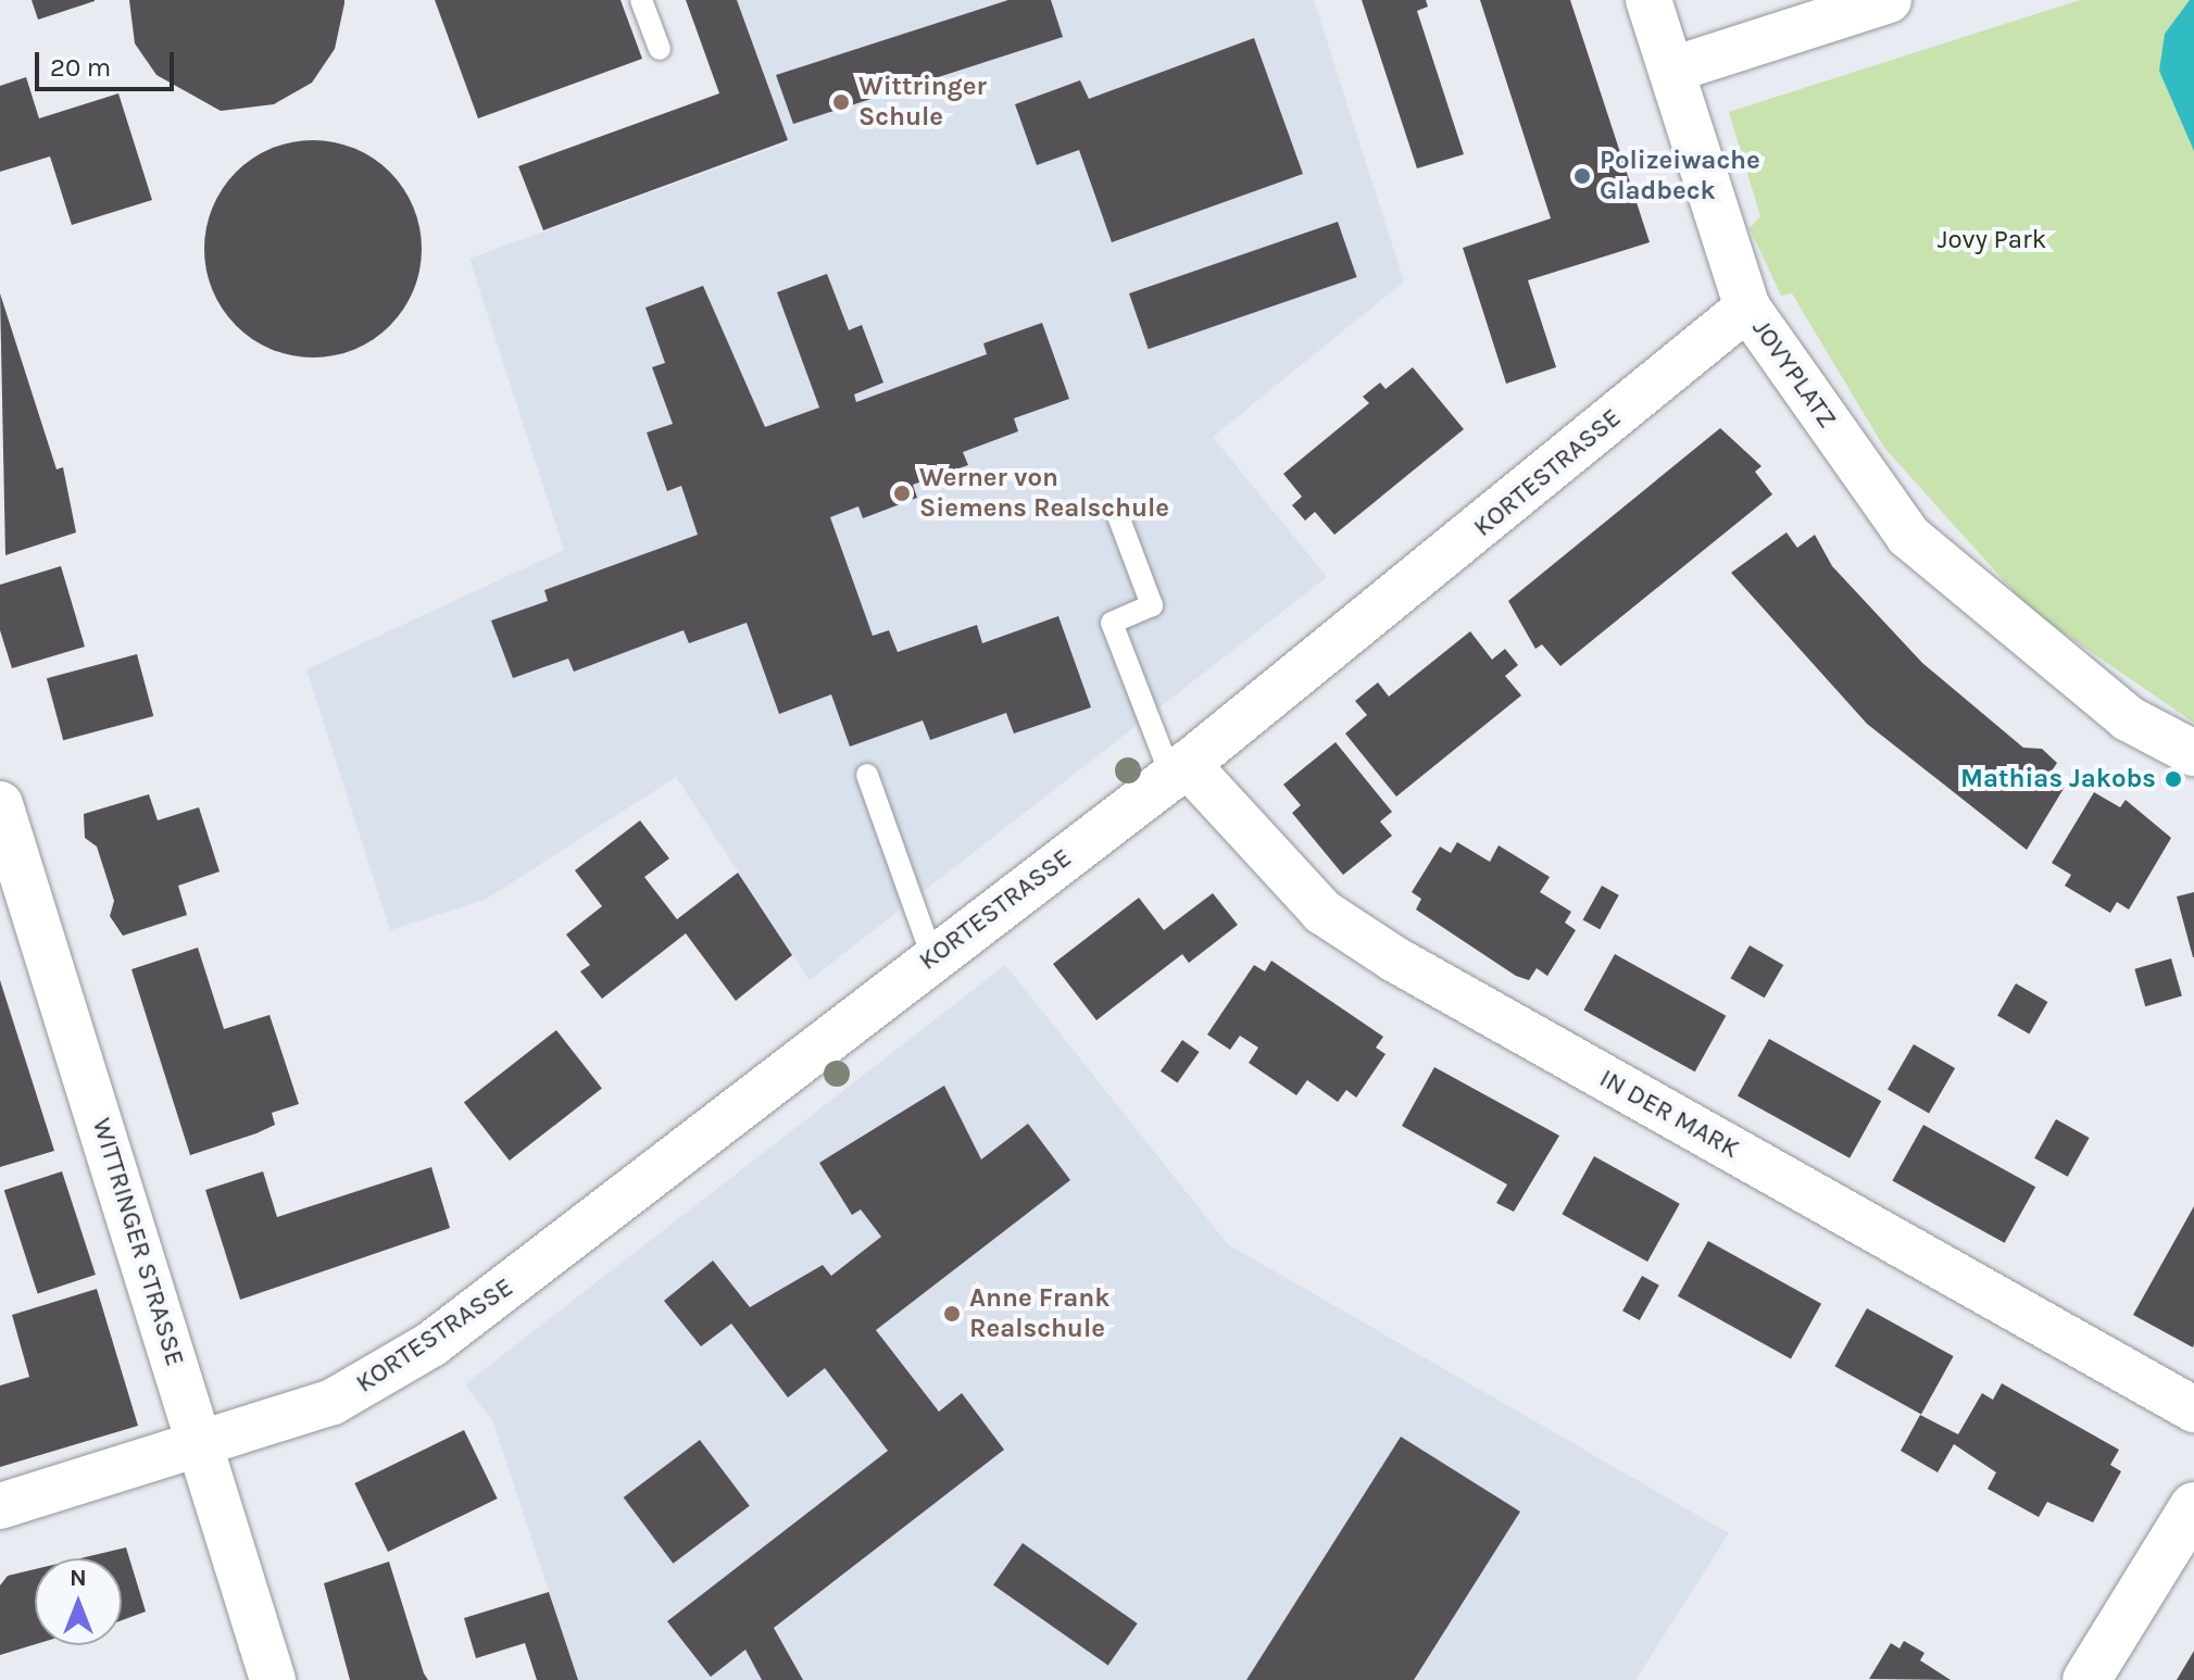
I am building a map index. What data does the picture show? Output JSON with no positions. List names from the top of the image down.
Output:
{
  "streets": {
    "street": [
      "JOVYPLATZ",
      "KORTESTRASSE",
      "IN DER MARK",
      "WITTRINGER STRASSE"
    ]
  },
  "crossings": [
    ["JOVYPLATZ", "KORTESTRASSE"],
    ["KORTESTRASSE", "IN DER MARK"],
    ["KORTESTRASSE", "WITTRINGER STRASSE"]
  ],
  "parks": ["Jovy Park"],
  "places": [
    "Wittringer Schule",
    "Polizeiwache Gladbeck",
    "Werner von Siemens Realschule",
    "Mathias Jakobs",
    "Anne Frank Realschule"
  ],
  "scale_bar": "20 m",
  "north": "top"
}
